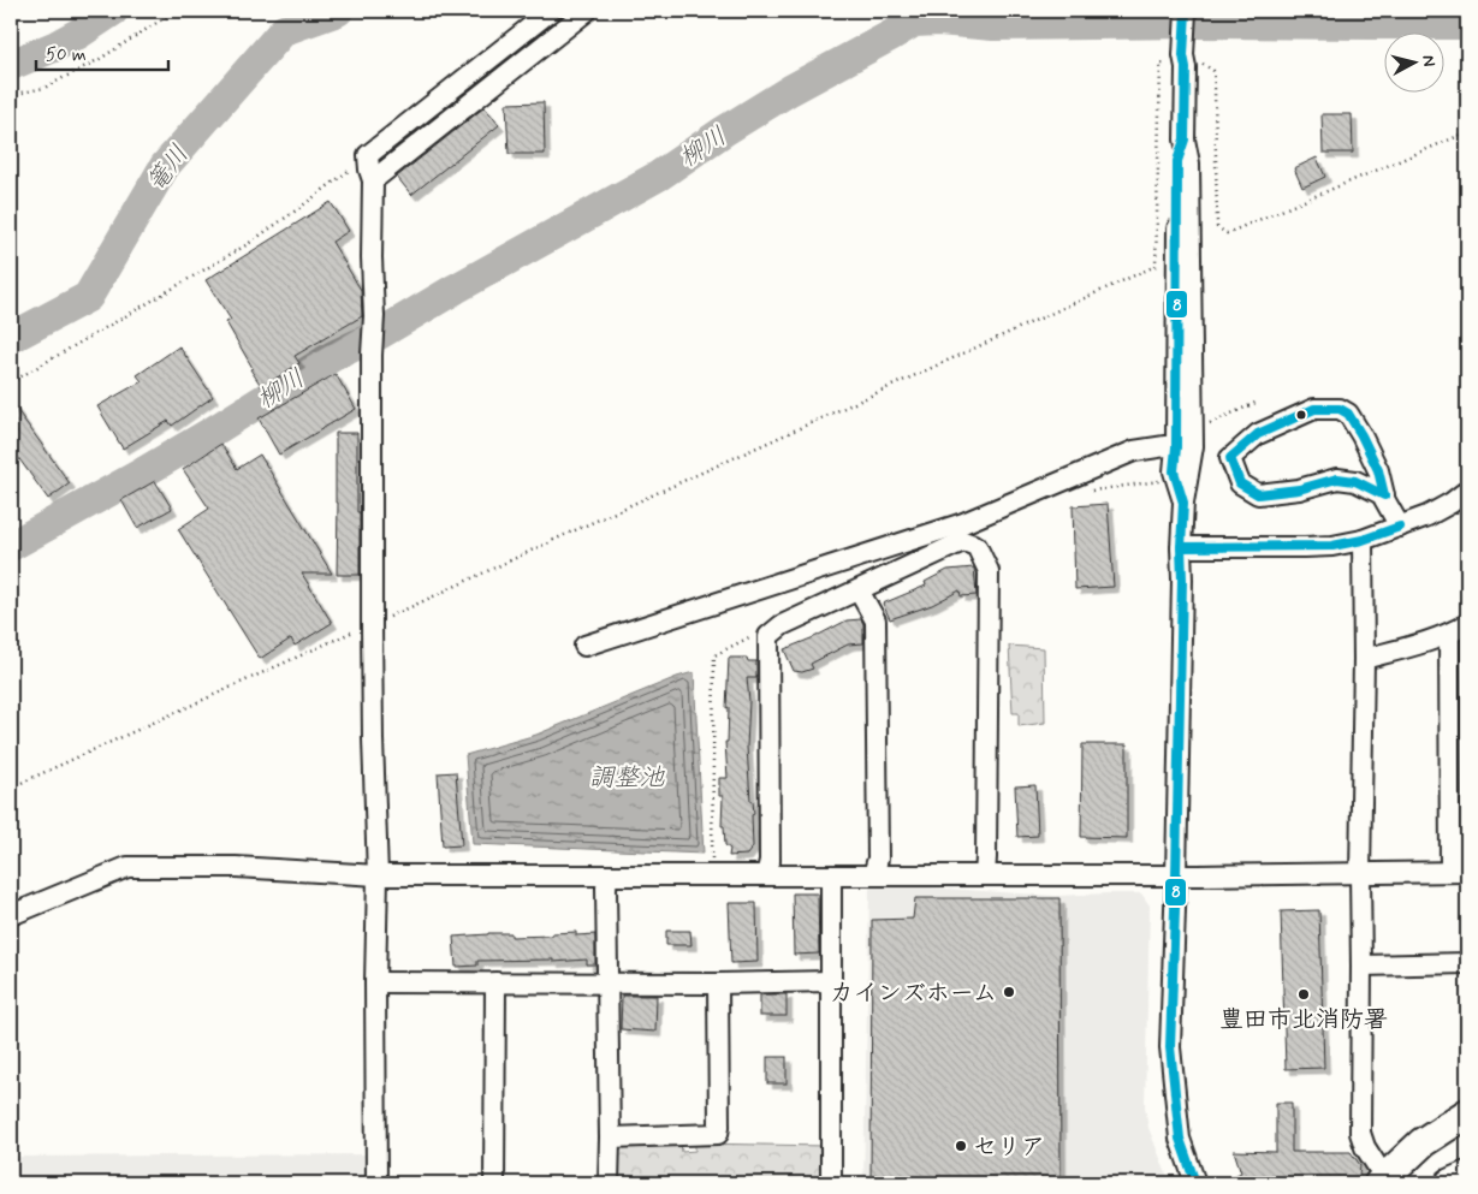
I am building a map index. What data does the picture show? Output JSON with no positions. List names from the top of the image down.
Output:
{
  "water": ["柳川", "篭川", "調整池"],
  "places": ["カインズホーム", "豊田市北消防署", "セリア"],
  "lines": ["transit line 8"],
  "scale_bar": "50 m",
  "north": "right"
}
